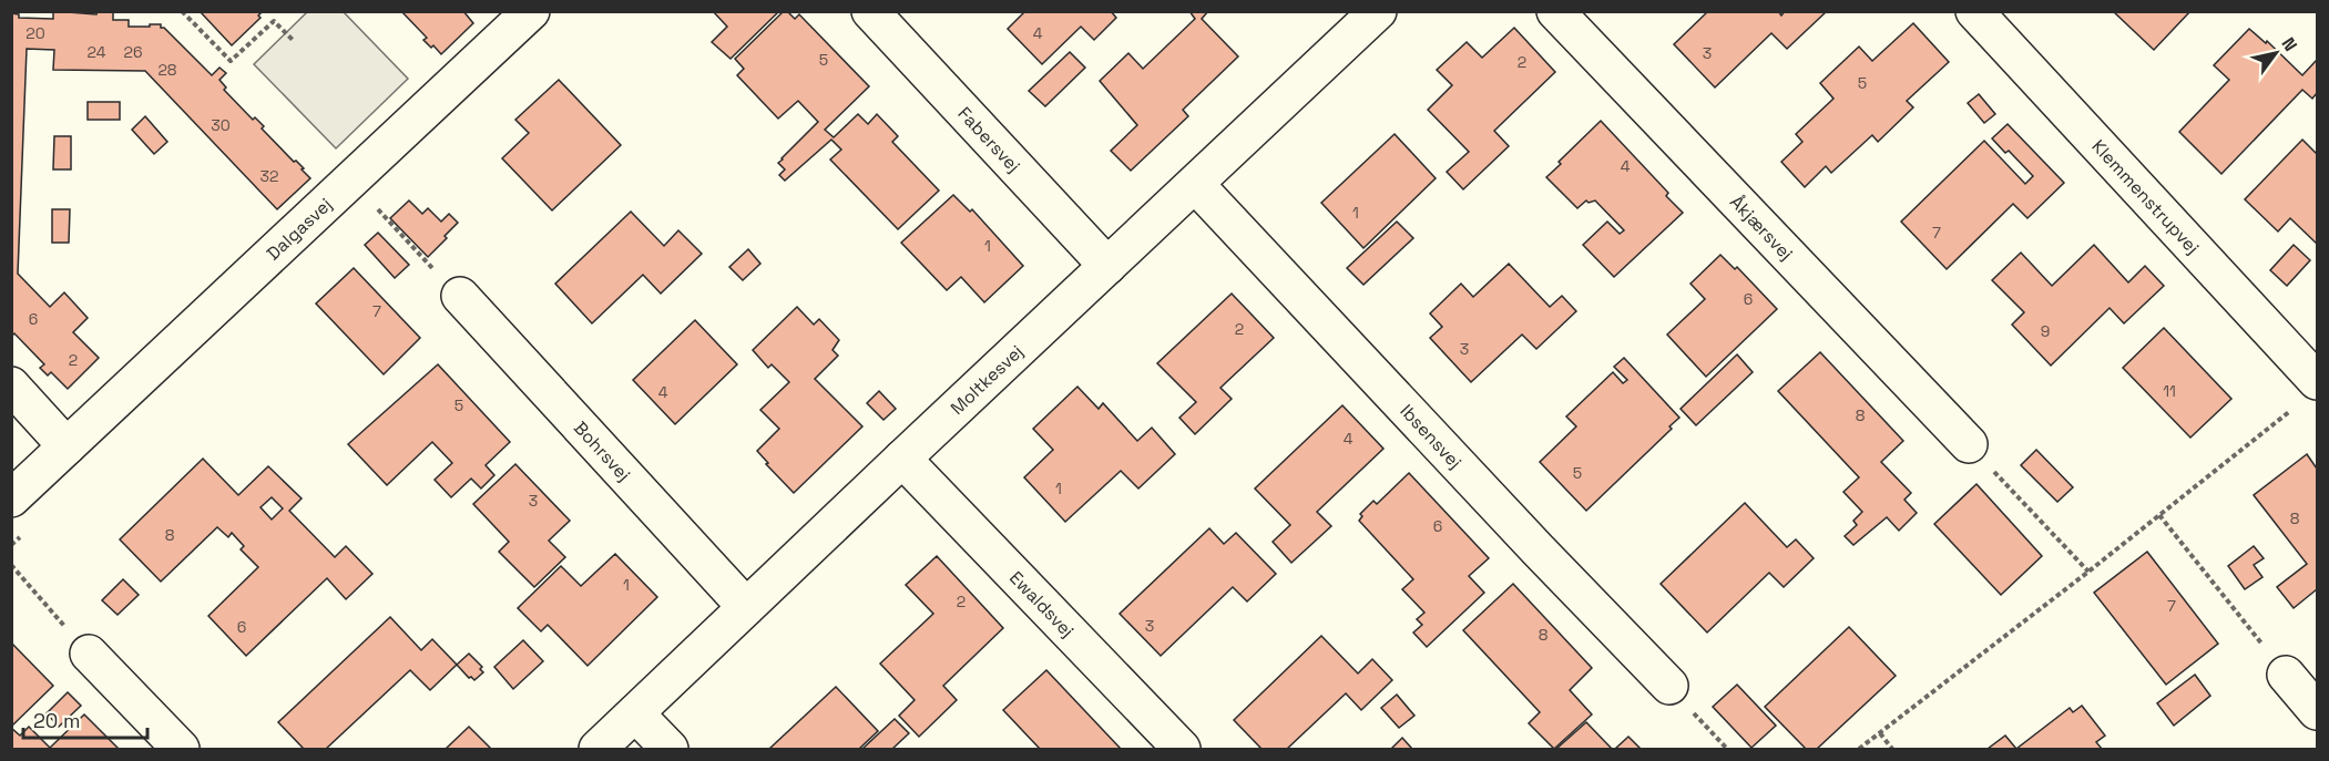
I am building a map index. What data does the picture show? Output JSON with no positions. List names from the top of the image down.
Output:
{
  "streets": {
    "street": [
      "Fabersvej",
      "Klemmenstrupvej",
      "Dalgasvej",
      "Åkjærsvej",
      "Moltkesvej",
      "Ibsensvej",
      "Bohrsvej",
      "Ewaldsvej"
    ]
  },
  "crossings": [
    ["Fabersvej", "Moltkesvej"],
    ["Moltkesvej", "Ibsensvej"],
    ["Moltkesvej", "Bohrsvej"],
    ["Moltkesvej", "Ewaldsvej"]
  ],
  "house_numbers": [
    "20",
    "4",
    "24",
    "26",
    "3",
    "5",
    "2",
    "28",
    "5",
    "30",
    "4",
    "32",
    "1",
    "7",
    "1",
    "6",
    "7",
    "6",
    "2",
    "9",
    "3",
    "2",
    "11",
    "4",
    "5",
    "8",
    "4",
    "5",
    "1",
    "3",
    "8",
    "6",
    "8",
    "1",
    "2",
    "7",
    "3",
    "6",
    "8"
  ],
  "scale_bar": "20 m",
  "north": "top right"
}
